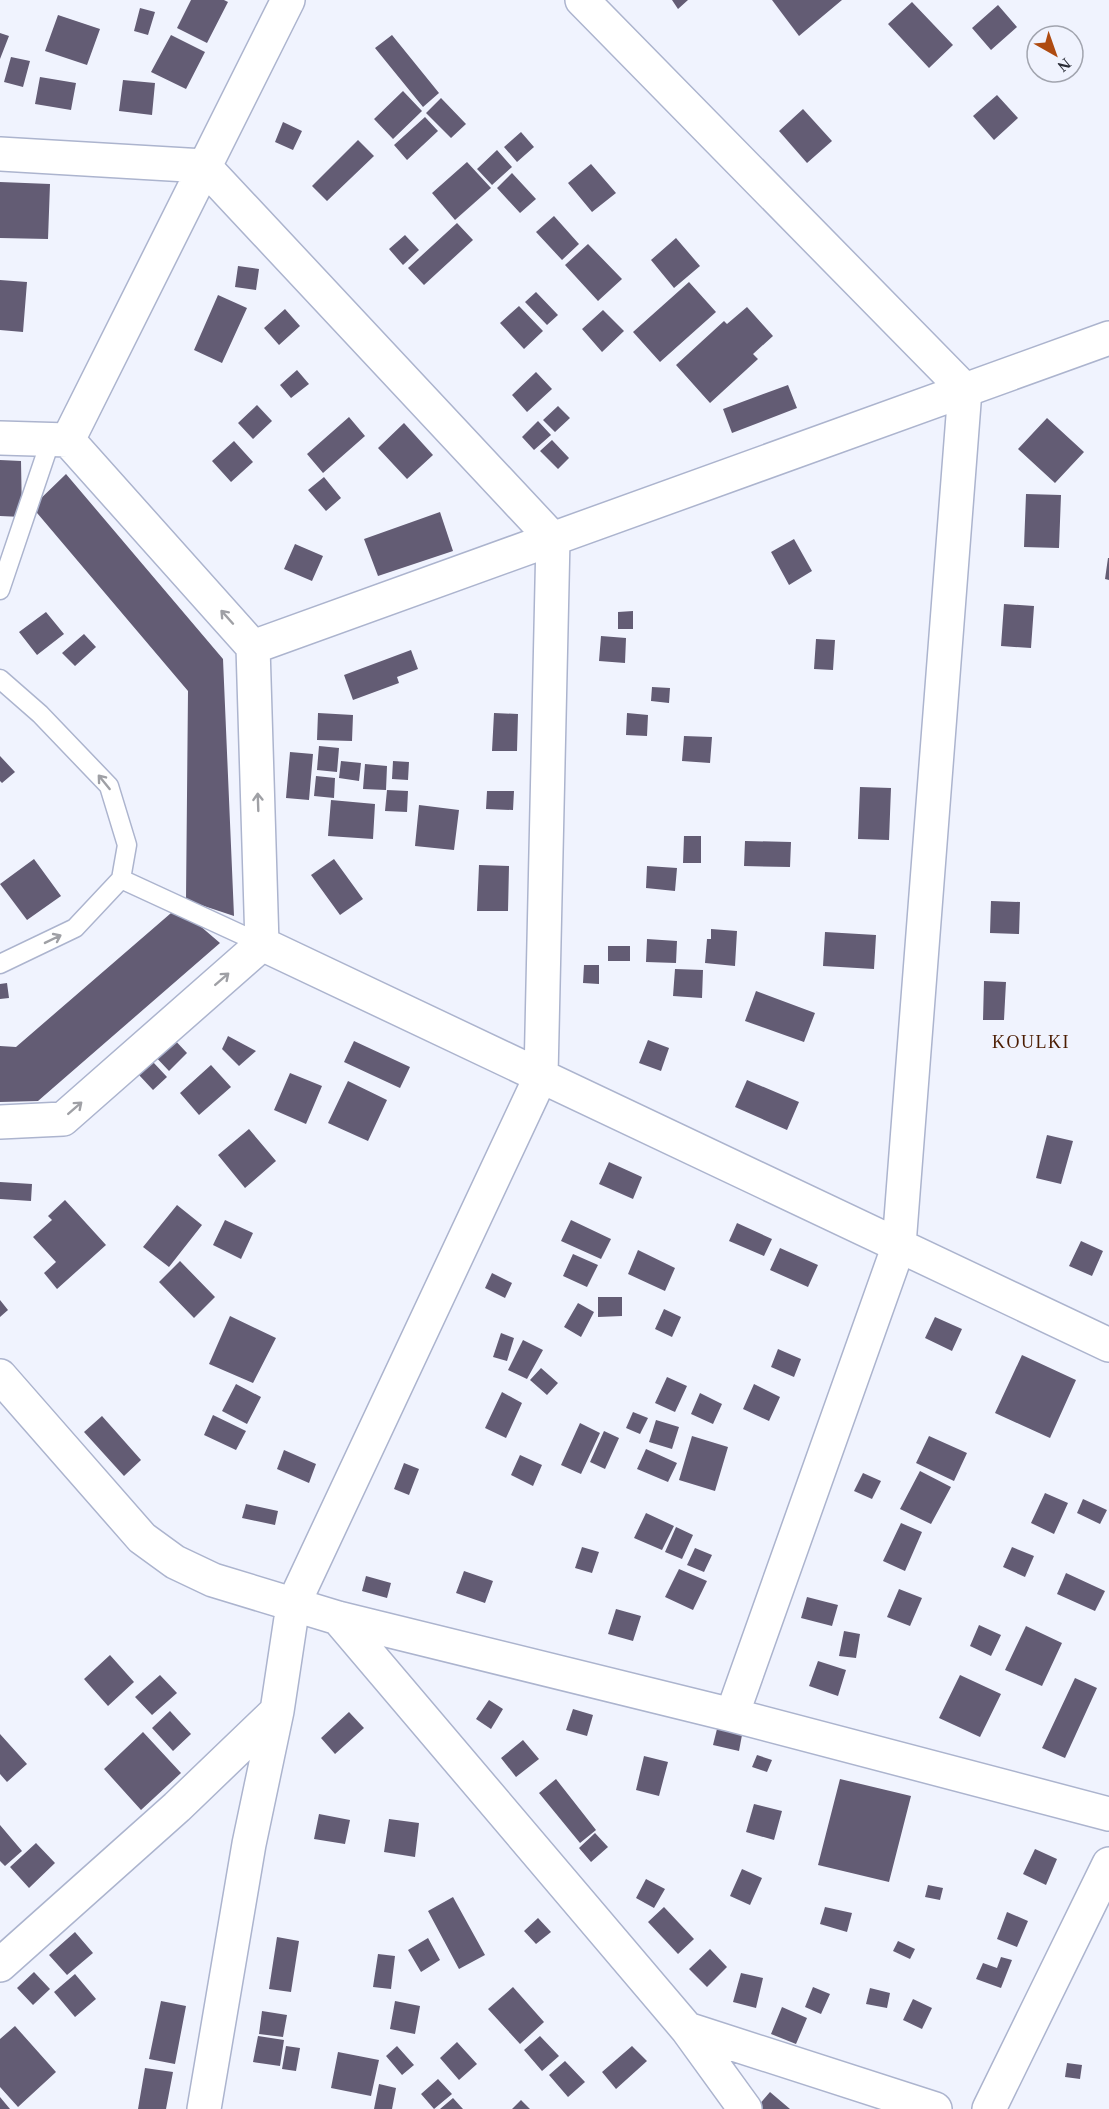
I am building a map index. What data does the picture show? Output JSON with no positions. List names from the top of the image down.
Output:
{
  "districts": ["KOULKI"],
  "north": "bottom right"
}
